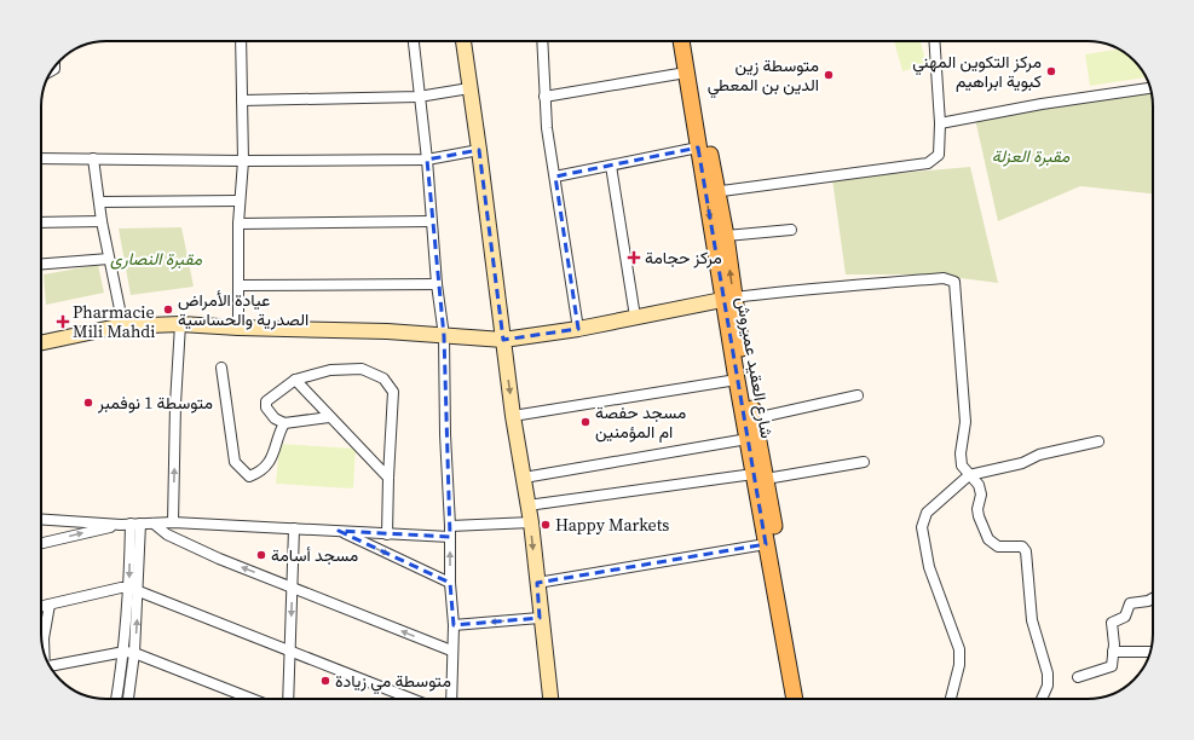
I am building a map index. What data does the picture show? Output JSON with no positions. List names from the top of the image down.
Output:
{
  "streets": {
    "main road": ["شارع العقيد عميروش"]
  },
  "parks": ["مقبرة العزلة", "مقبرة النصارى"],
  "places": {
    "other": [
      "مركز التكوين المهني كبوية ابراهيم",
      "متوسطة زين الدين بن المعطي",
      "عيادة الأمراض الصدرية والحساسية",
      "متوسطة 1 نوفمبر",
      "مسجد حفصة ام المؤمنين",
      "Happy Markets",
      "مسجد أسامة",
      "متوسطة مي زيادة"
    ],
    "health": ["مركز حجامة", "Pharmacie Mili Mahdi"]
  }
}
